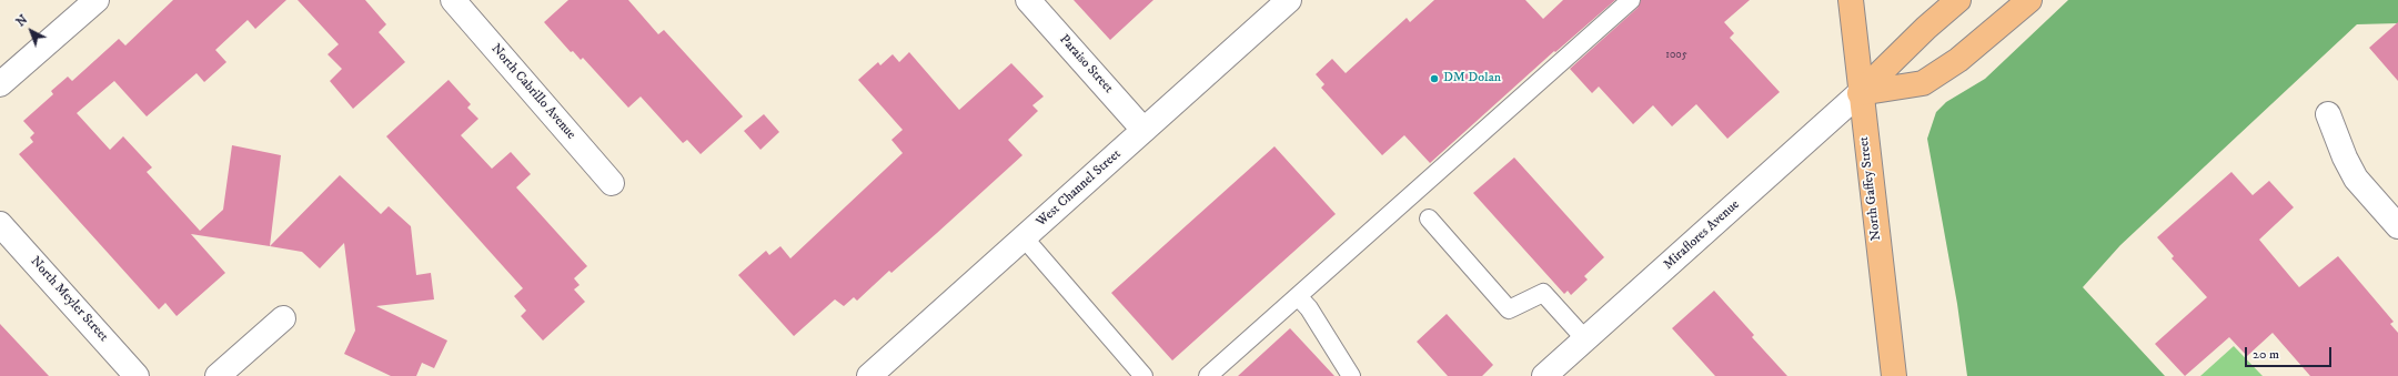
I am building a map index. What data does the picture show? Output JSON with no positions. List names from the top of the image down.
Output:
{
  "streets": {
    "main road": ["North Gaffey Street"],
    "street": [
      "Paraiso Street",
      "North Cabrillo Avenue",
      "West Channel Street",
      "Miraflores Avenue",
      "North Meyler Street"
    ]
  },
  "crossings": [
    ["Paraiso Street", "West Channel Street"],
    ["North Gaffey Street", "Miraflores Avenue"]
  ],
  "places": ["DM Dolan"],
  "house_numbers": ["1005"],
  "scale_bar": "20 m",
  "north": "top left"
}
